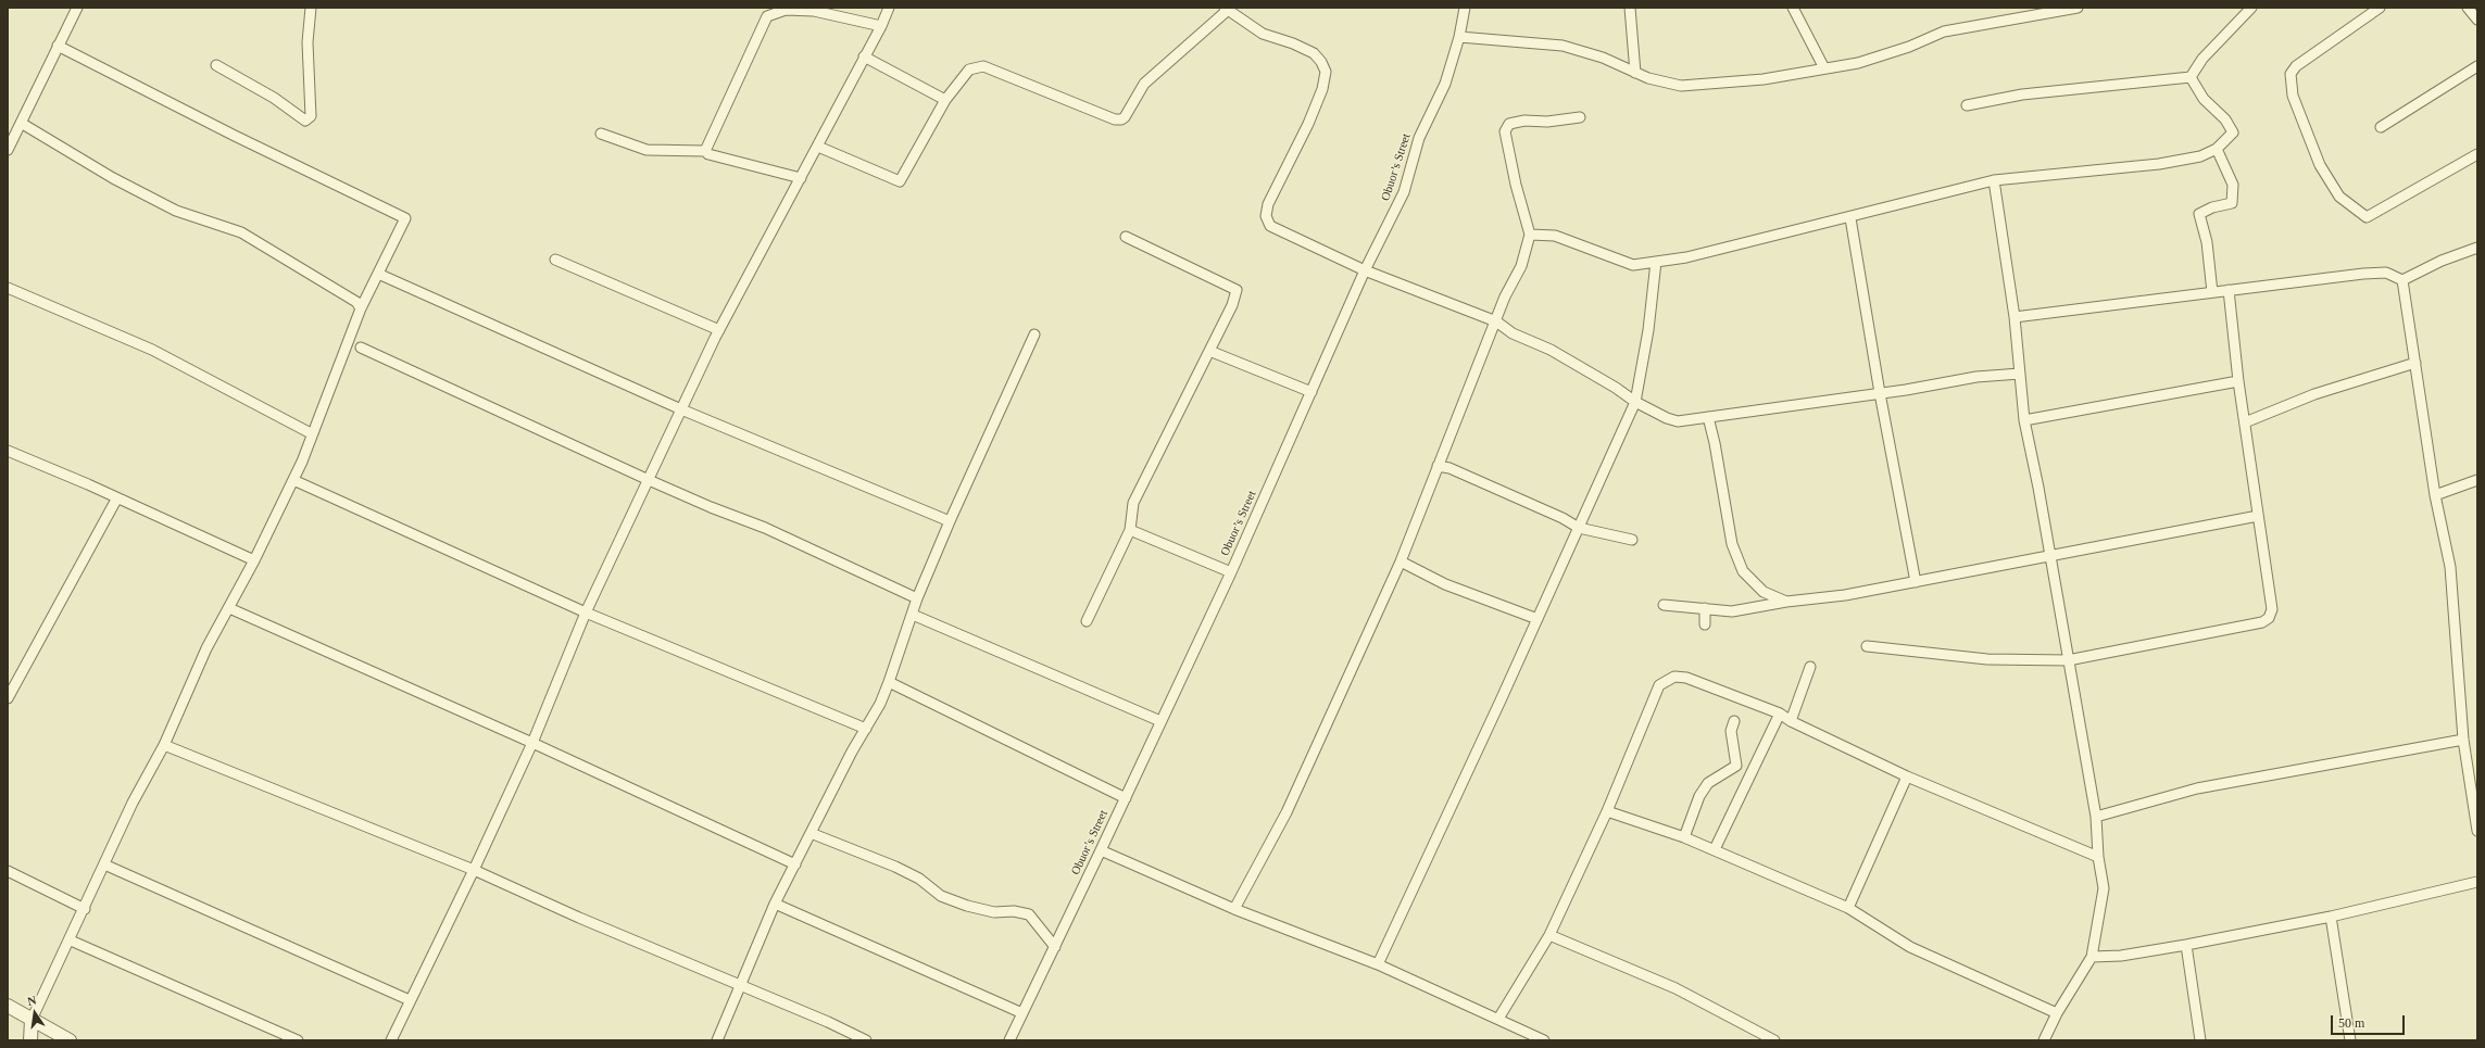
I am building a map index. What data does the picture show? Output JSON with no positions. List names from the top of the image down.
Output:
{
  "streets": {
    "street": ["Obuor’s Street"]
  },
  "scale_bar": "50 m",
  "north": "top"
}
